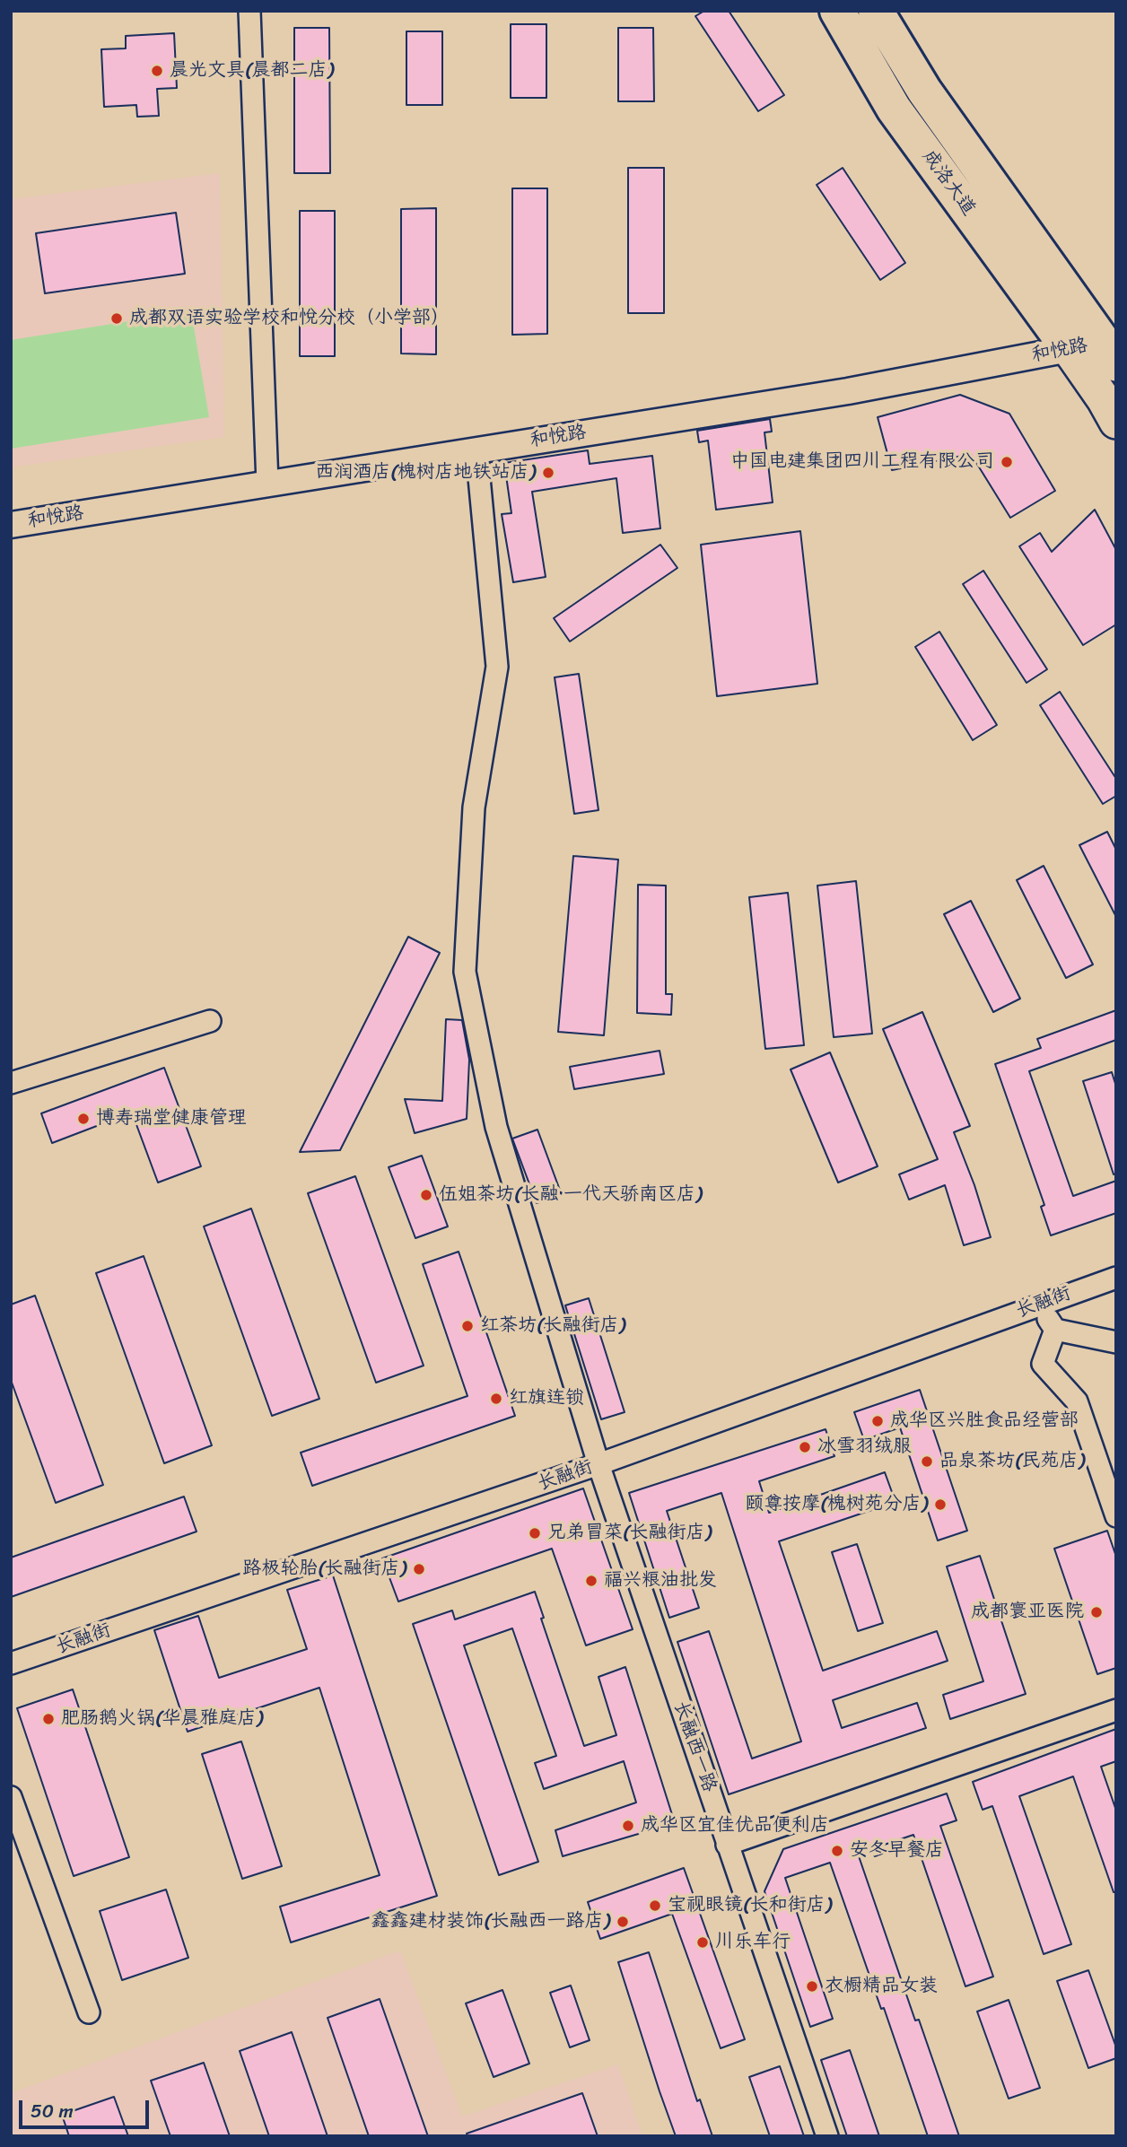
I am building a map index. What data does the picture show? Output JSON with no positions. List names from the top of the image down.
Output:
{
  "streets": {
    "highway": ["成洛大道"],
    "street": ["和悦路", "长融街", "长融西一路"]
  },
  "crossings": [
    ["成洛大道", "和悦路"],
    ["和悦路", "长融西一路"],
    ["长融街", "长融西一路"]
  ],
  "places": [
    "晨光文具(晨都二店)",
    "成都双语实验学校和悦分校（小学部）",
    "中国电建集团四川工程有限公司",
    "西润酒店(槐树店地铁站店)",
    "博寿瑞堂健康管理",
    "伍姐茶坊(长融·一代天骄南区店)",
    "红茶坊(长融街店)",
    "红旗连锁",
    "成华区兴胜食品经营部",
    "冰雪羽绒服",
    "品泉茶坊(民苑店)",
    "颐尊按摩(槐树苑分店)",
    "兄弟冒菜(长融街店)",
    "路极轮胎(长融街店)",
    "福兴粮油批发",
    "成都寰亚医院",
    "肥肠鹅火锅(华晨雅庭店)",
    "成华区宜佳优品便利店",
    "安冬早餐店",
    "宝视眼镜(长和街店)",
    "鑫鑫建材装饰(长融西一路店)",
    "川乐车行",
    "衣橱精品女装"
  ],
  "scale_bar": "50 m"
}
